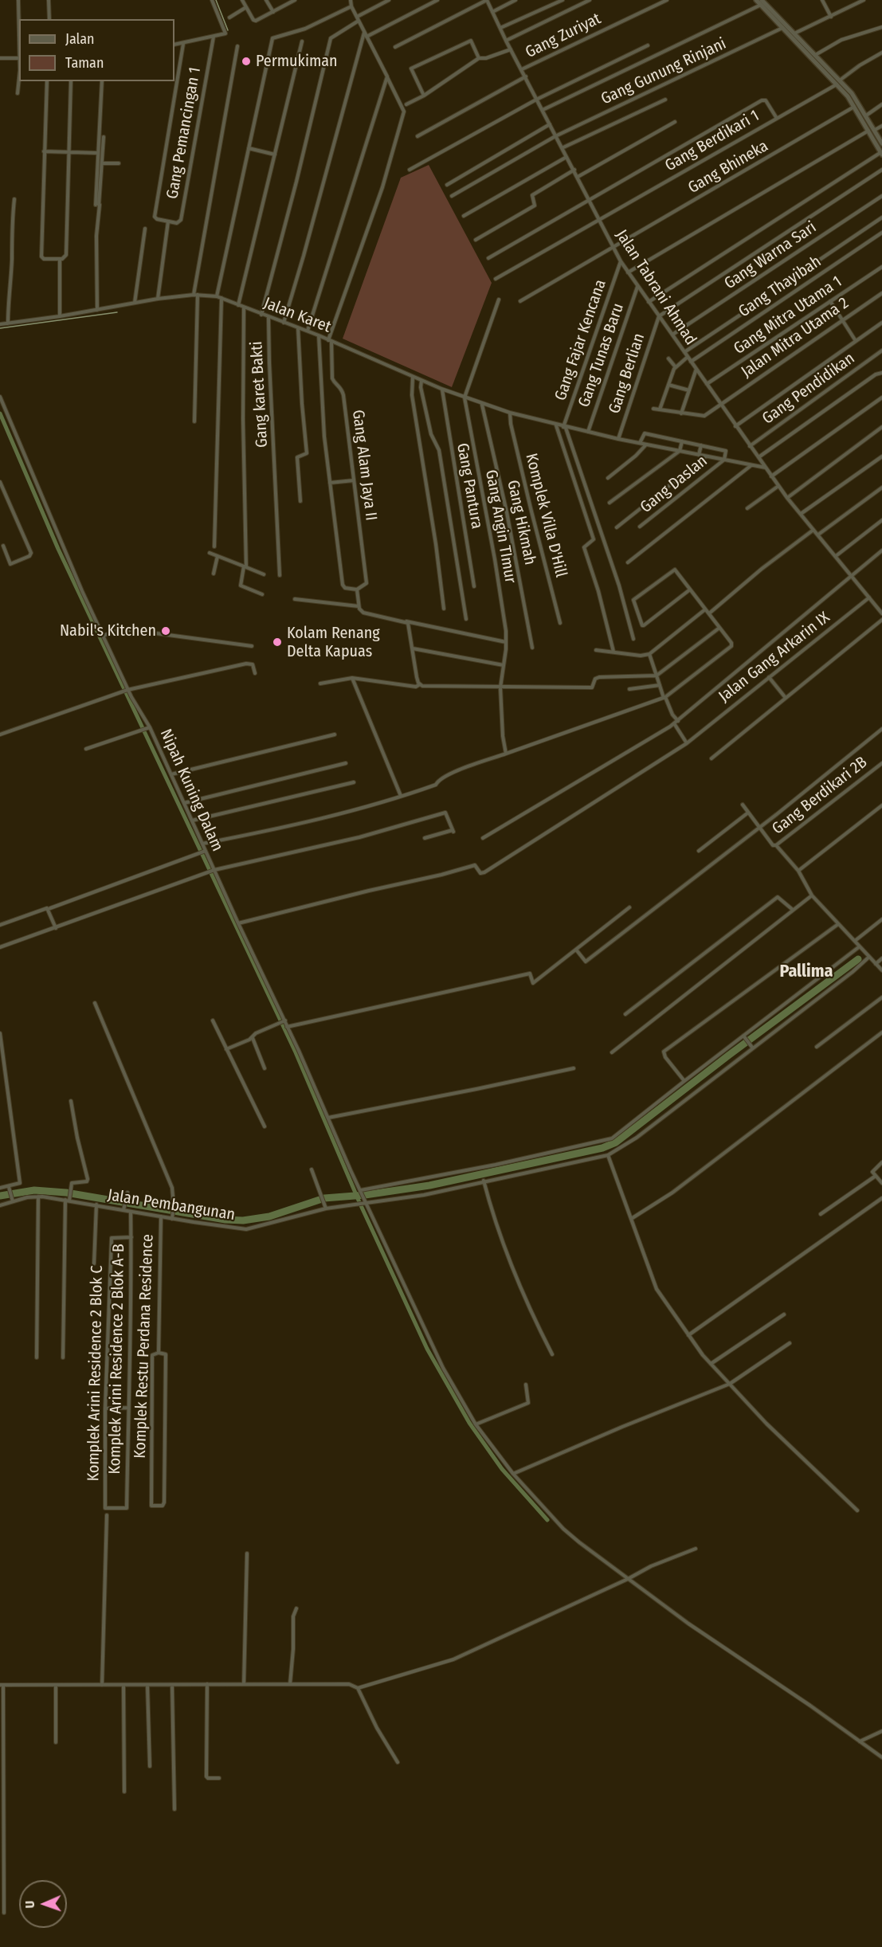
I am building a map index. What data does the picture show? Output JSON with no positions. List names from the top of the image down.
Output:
{
  "streets": {
    "street": [
      "Gang Zuriyat",
      "Gang Gunung Rinjani",
      "Gang Pemancingan 1",
      "Gang Berdikari 1",
      "Gang Bhineka",
      "Gang Warna Sari",
      "Gang Thayibah",
      "Jalan Tabrani Ahmad",
      "Jalan Karet",
      "Gang Mitra Utama 1",
      "Jalan Mitra Utama 2",
      "Gang Fajar Kencana",
      "Gang Tunas Baru",
      "Gang Berlian",
      "Gang Pendidikan",
      "Gang karet Bakti",
      "Gang Alam Jaya II",
      "Gang Daslan",
      "Gang Pantura",
      "Komplek Villa D'Hill",
      "Gang Hikmah",
      "Gang Angin TImur",
      "Jalan Gang Arkarin IX",
      "Nipah Kuning Dalam",
      "Gang Berdikari 2B",
      "Jalan Pembangunan",
      "Komplek Restu Perdana Residence",
      "Komplek Arini Residence 2 Blok A-B",
      "Komplek Arini Residence 2 Blok C"
    ]
  },
  "crossings": [
    ["Gang Zuriyat", "Jalan Tabrani Ahmad"],
    ["Gang Gunung Rinjani", "Jalan Tabrani Ahmad"],
    ["Gang Berdikari 1", "Jalan Tabrani Ahmad"],
    ["Gang Bhineka", "Jalan Tabrani Ahmad"],
    ["Gang Warna Sari", "Jalan Tabrani Ahmad"],
    ["Gang Thayibah", "Jalan Tabrani Ahmad"],
    ["Jalan Tabrani Ahmad", "Jalan Karet"],
    ["Jalan Tabrani Ahmad", "Gang Mitra Utama 1"],
    ["Jalan Tabrani Ahmad", "Jalan Mitra Utama 2"],
    ["Jalan Tabrani Ahmad", "Gang Fajar Kencana"],
    ["Jalan Tabrani Ahmad", "Gang Tunas Baru"],
    ["Jalan Tabrani Ahmad", "Gang Berlian"],
    ["Jalan Tabrani Ahmad", "Gang Pendidikan"],
    ["Jalan Tabrani Ahmad", "Jalan Gang Arkarin IX"],
    ["Jalan Karet", "Gang Fajar Kencana"],
    ["Jalan Karet", "Gang Tunas Baru"],
    ["Jalan Karet", "Gang Berlian"],
    ["Jalan Karet", "Gang karet Bakti"],
    ["Jalan Karet", "Gang Alam Jaya II"],
    ["Jalan Karet", "Gang Daslan"],
    ["Jalan Karet", "Gang Pantura"],
    ["Jalan Karet", "Komplek Villa D'Hill"],
    ["Jalan Karet", "Gang Hikmah"],
    ["Jalan Karet", "Gang Angin TImur"],
    ["Jalan Gang Arkarin IX", "Nipah Kuning Dalam"],
    ["Nipah Kuning Dalam", "Jalan Pembangunan"],
    ["Jalan Pembangunan", "Komplek Restu Perdana Residence"],
    ["Jalan Pembangunan", "Komplek Arini Residence 2 Blok A-B"],
    ["Komplek Arini Residence 2 Blok A-B", "Komplek Arini Residence 2 Blok C"]
  ],
  "districts": ["Pallima"],
  "places": ["Permukiman", "Nabil's Kitchen", "Kolam Renang Delta Kapuas"],
  "legend": ["Jalan", "Taman"],
  "north": "left"
}
